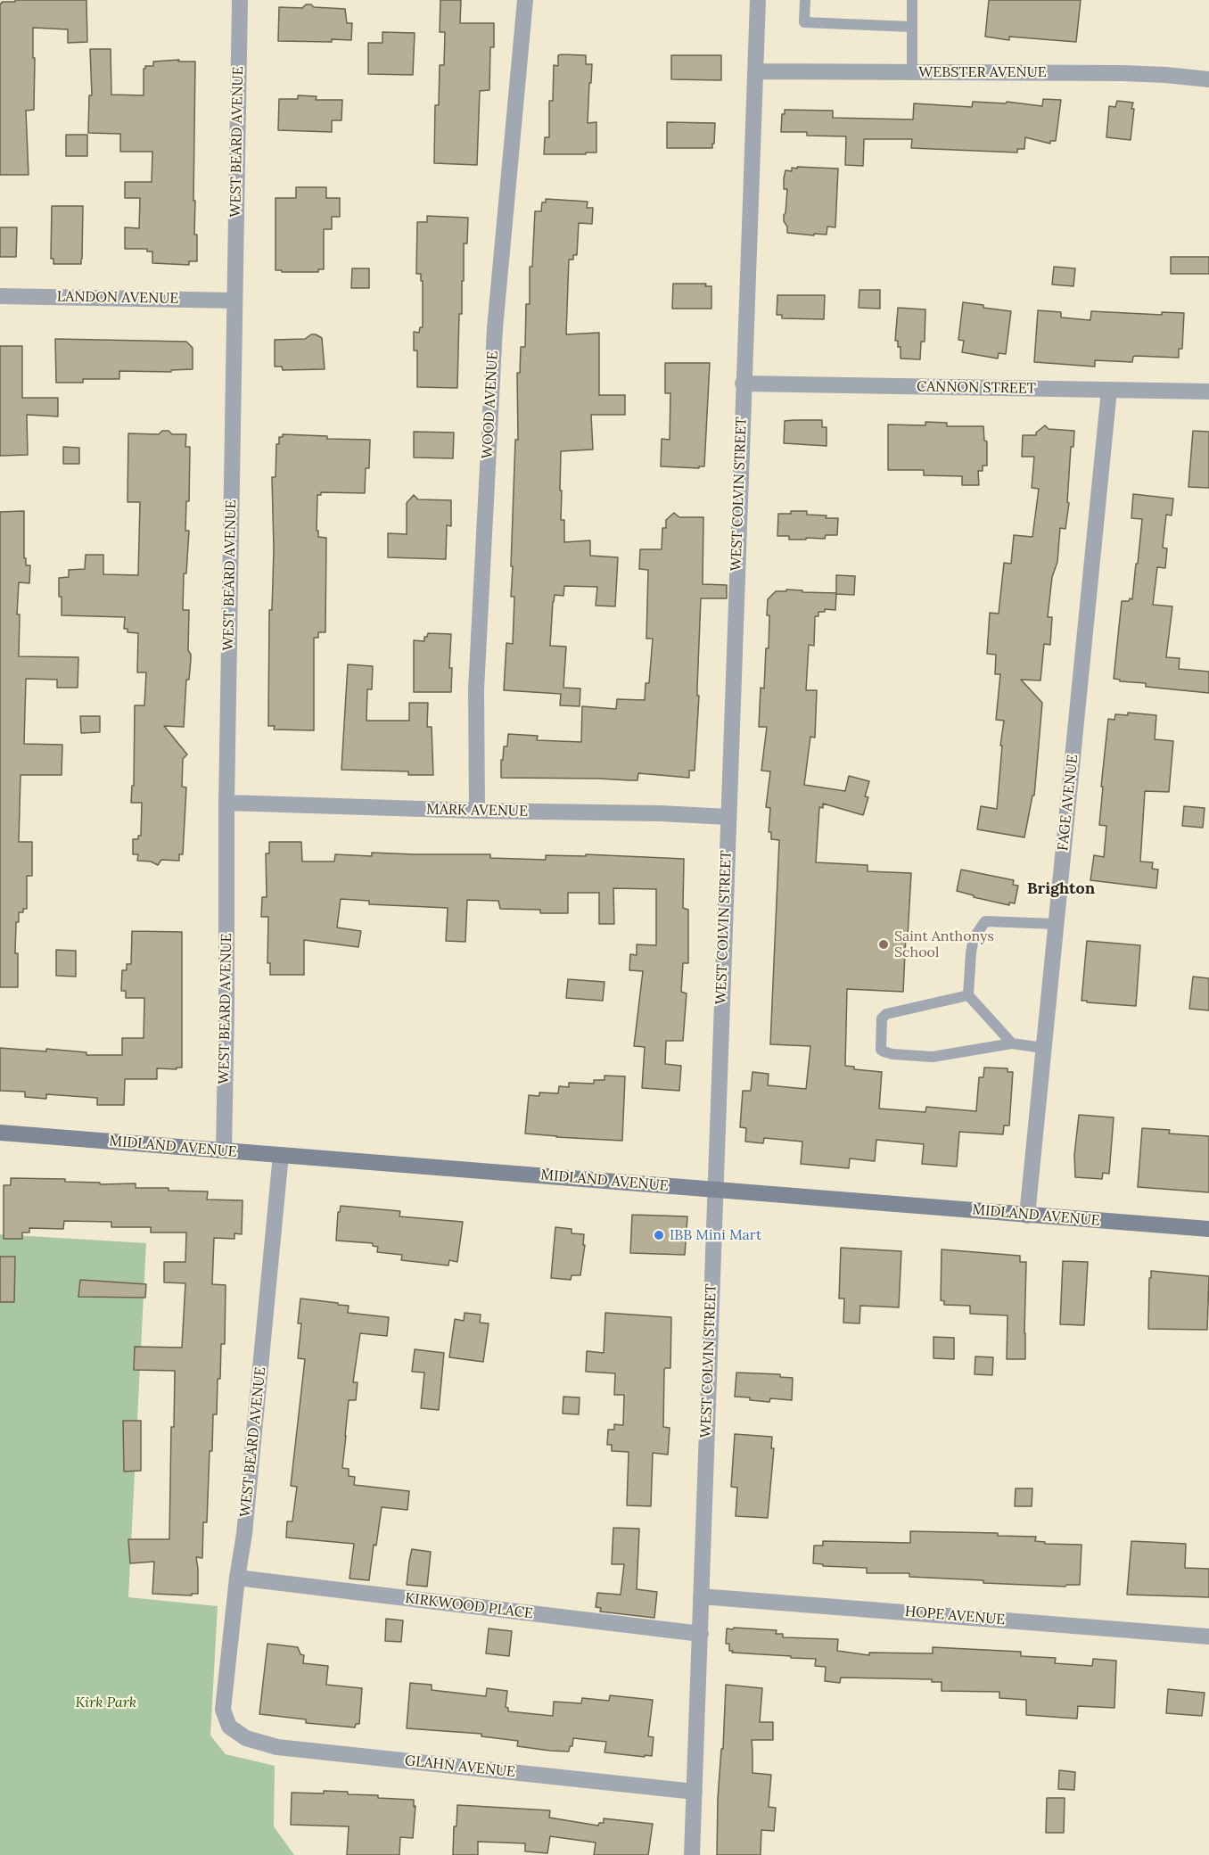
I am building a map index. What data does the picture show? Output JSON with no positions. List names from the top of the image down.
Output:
{
  "streets": {
    "street": [
      "WEBSTER AVENUE",
      "WEST BEARD AVENUE",
      "LANDON AVENUE",
      "CANNON STREET",
      "WOOD AVENUE",
      "WEST COLVIN STREET",
      "FAGE AVENUE",
      "MARK AVENUE",
      "MIDLAND AVENUE",
      "KIRKWOOD PLACE",
      "HOPE AVENUE",
      "GLAHN AVENUE"
    ]
  },
  "crossings": [
    ["WEBSTER AVENUE", "WEST COLVIN STREET"],
    ["WEST BEARD AVENUE", "LANDON AVENUE"],
    ["WEST BEARD AVENUE", "MARK AVENUE"],
    ["WEST BEARD AVENUE", "MIDLAND AVENUE"],
    ["WEST BEARD AVENUE", "KIRKWOOD PLACE"],
    ["WEST BEARD AVENUE", "GLAHN AVENUE"],
    ["CANNON STREET", "WEST COLVIN STREET"],
    ["CANNON STREET", "FAGE AVENUE"],
    ["WOOD AVENUE", "MARK AVENUE"],
    ["WEST COLVIN STREET", "MARK AVENUE"],
    ["WEST COLVIN STREET", "MIDLAND AVENUE"],
    ["WEST COLVIN STREET", "KIRKWOOD PLACE"],
    ["WEST COLVIN STREET", "HOPE AVENUE"],
    ["WEST COLVIN STREET", "GLAHN AVENUE"],
    ["FAGE AVENUE", "MIDLAND AVENUE"]
  ],
  "districts": ["Brighton"],
  "parks": ["Kirk Park"],
  "places": ["Saint Anthonys School", "IBB Mini Mart"]
}
